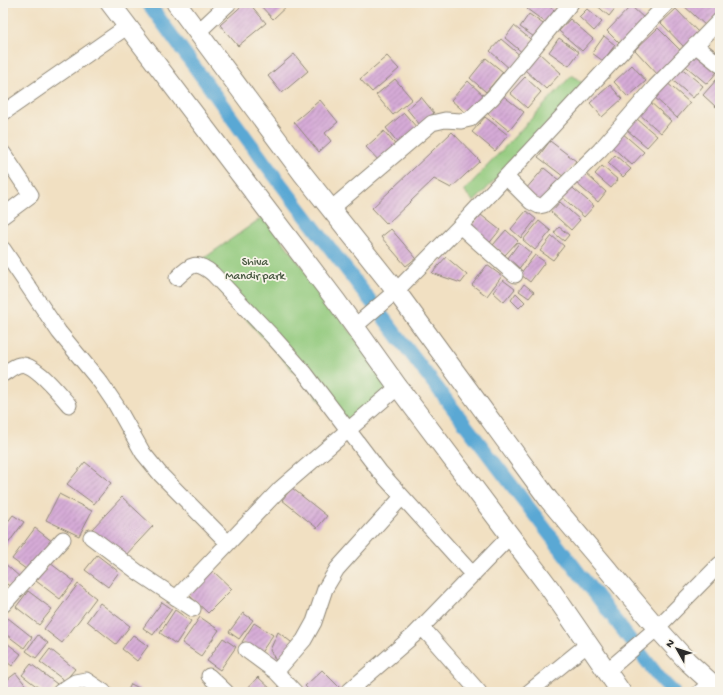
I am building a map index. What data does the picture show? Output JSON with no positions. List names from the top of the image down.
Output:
{
  "parks": ["Shiva Mandir park"],
  "north": "top left"
}
